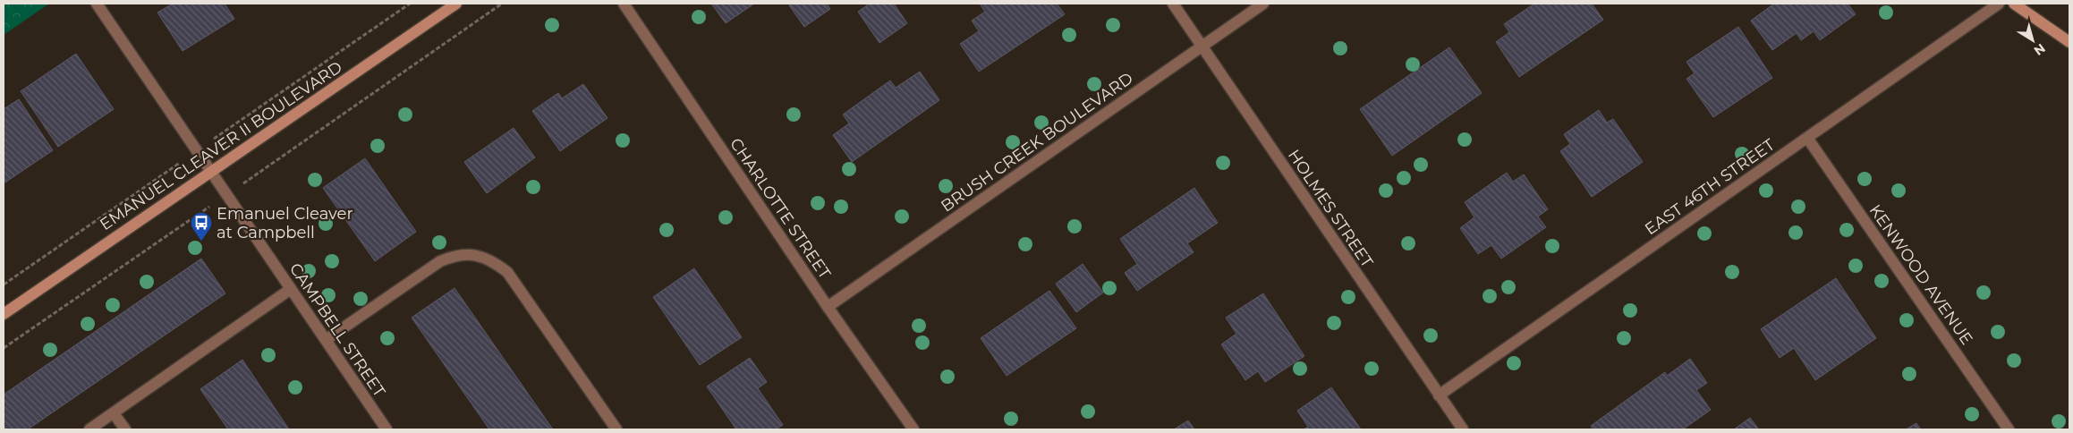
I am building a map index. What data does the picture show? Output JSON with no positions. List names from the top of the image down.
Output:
{
  "streets": {
    "main road": ["EMANUEL CLEAVER II BOULEVARD"],
    "street": [
      "BRUSH CREEK BOULEVARD",
      "EAST 46TH STREET",
      "CHARLOTTE STREET",
      "HOLMES STREET",
      "KENWOOD AVENUE",
      "CAMPBELL STREET"
    ]
  },
  "crossings": [
    ["BRUSH CREEK BOULEVARD", "CHARLOTTE STREET"],
    ["BRUSH CREEK BOULEVARD", "HOLMES STREET"],
    ["EMANUEL CLEAVER II BOULEVARD", "CAMPBELL STREET"],
    ["EAST 46TH STREET", "HOLMES STREET"],
    ["EAST 46TH STREET", "KENWOOD AVENUE"]
  ],
  "places": {
    "bus stop": ["Emanuel Cleaver at Campbell"]
  },
  "north": "bottom right"
}
